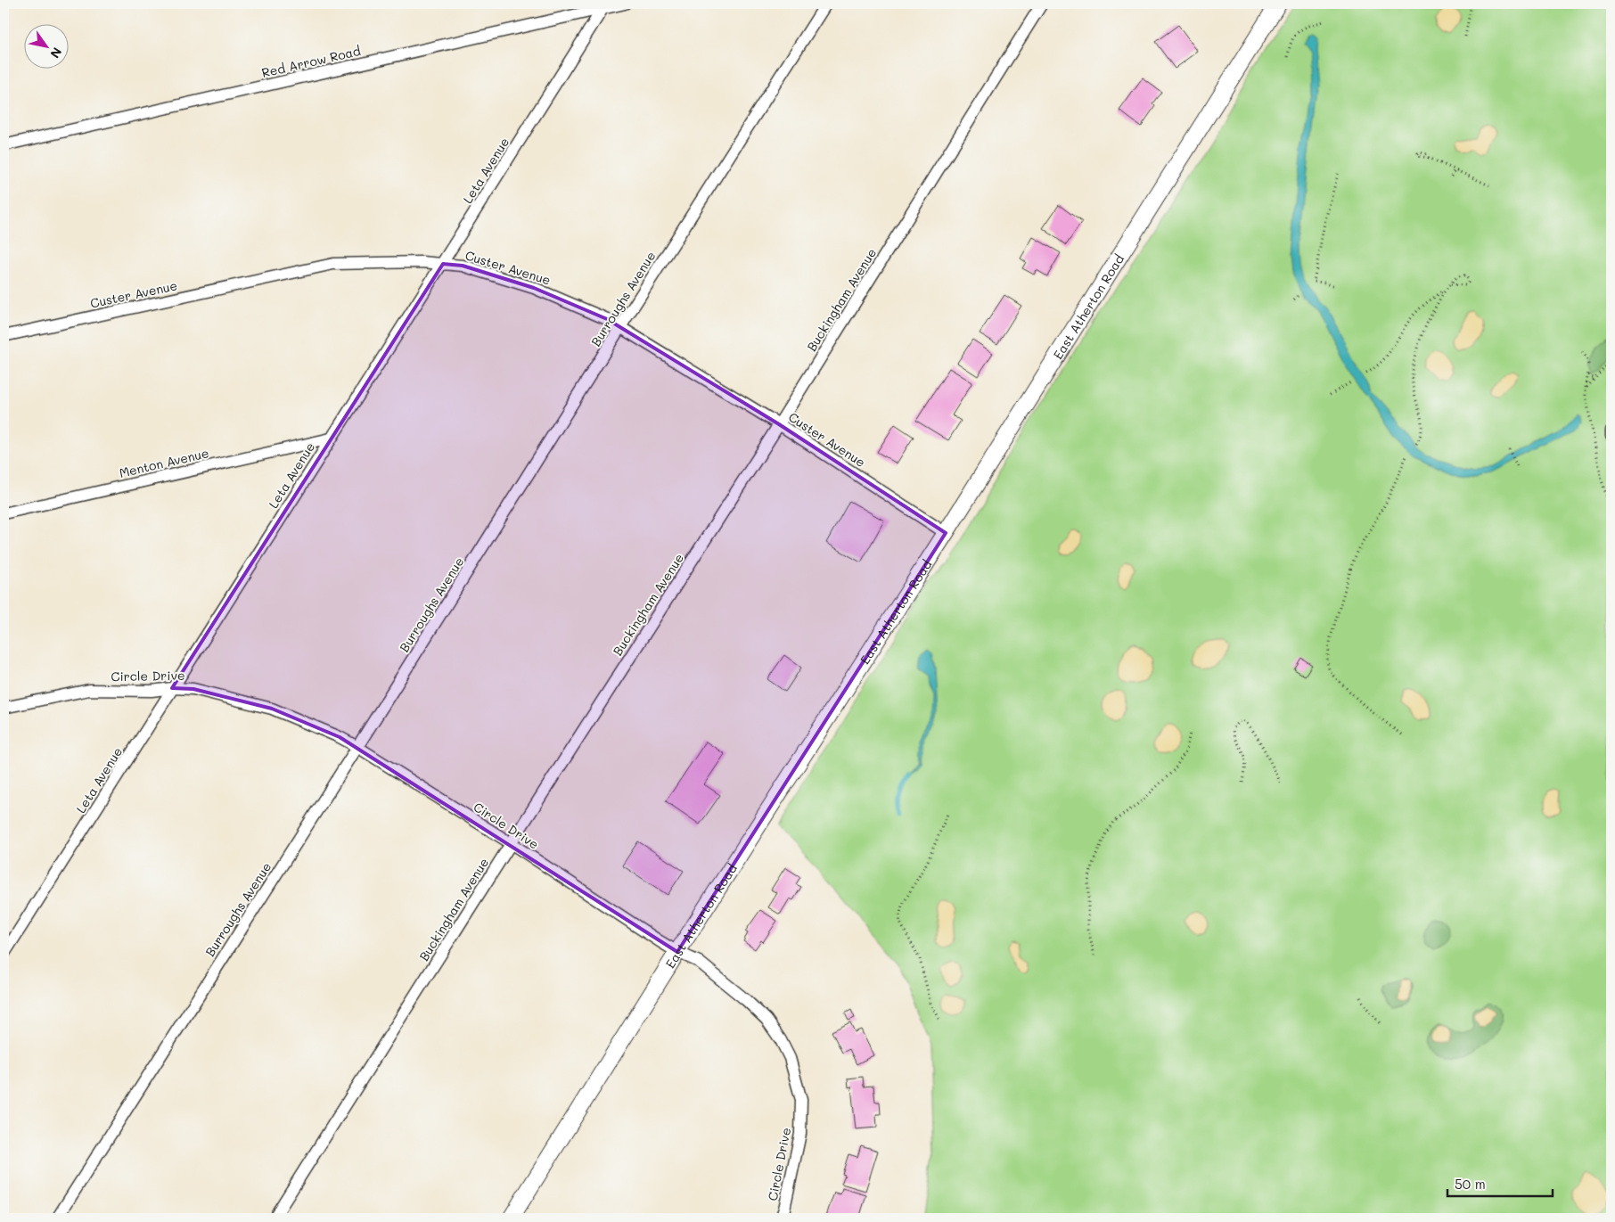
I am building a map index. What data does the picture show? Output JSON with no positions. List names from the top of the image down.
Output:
{
  "streets": {
    "street": [
      "Red Arrow Road",
      "Leta Avenue",
      "Custer Avenue",
      "Burroughs Avenue",
      "Buckingham Avenue",
      "East Atherton Road",
      "Menton Avenue",
      "Circle Drive"
    ]
  },
  "crossings": [
    ["Red Arrow Road", "Leta Avenue"],
    ["Leta Avenue", "Custer Avenue"],
    ["Leta Avenue", "Menton Avenue"],
    ["Leta Avenue", "Circle Drive"],
    ["Custer Avenue", "Burroughs Avenue"],
    ["Custer Avenue", "Buckingham Avenue"],
    ["Custer Avenue", "East Atherton Road"],
    ["Burroughs Avenue", "Circle Drive"],
    ["Buckingham Avenue", "Circle Drive"],
    ["East Atherton Road", "Circle Drive"]
  ],
  "scale_bar": "50 m",
  "north": "bottom right"
}
